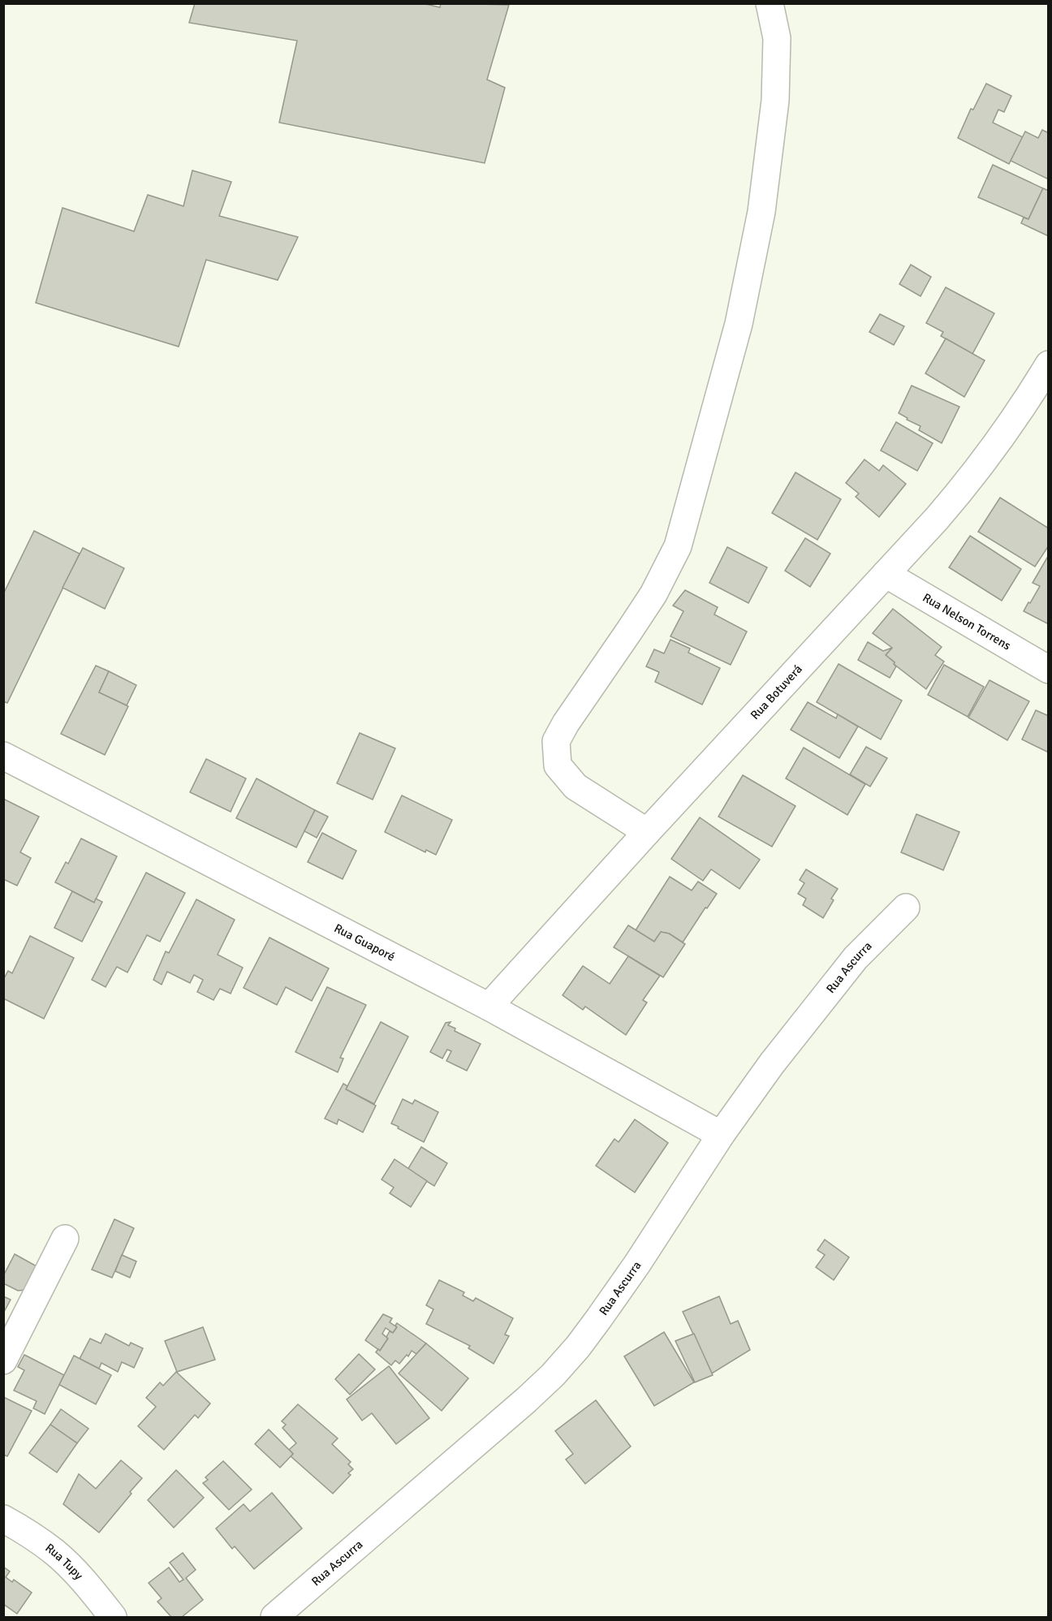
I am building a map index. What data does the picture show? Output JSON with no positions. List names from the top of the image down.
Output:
{
  "streets": {
    "street": [
      "Rua Nelson Torrens",
      "Rua Botuverá",
      "Rua Guaporé",
      "Rua Ascurra",
      "Rua Tupy"
    ]
  },
  "crossings": [
    ["Rua Nelson Torrens", "Rua Botuverá"],
    ["Rua Botuverá", "Rua Guaporé"],
    ["Rua Guaporé", "Rua Ascurra"]
  ]
}
